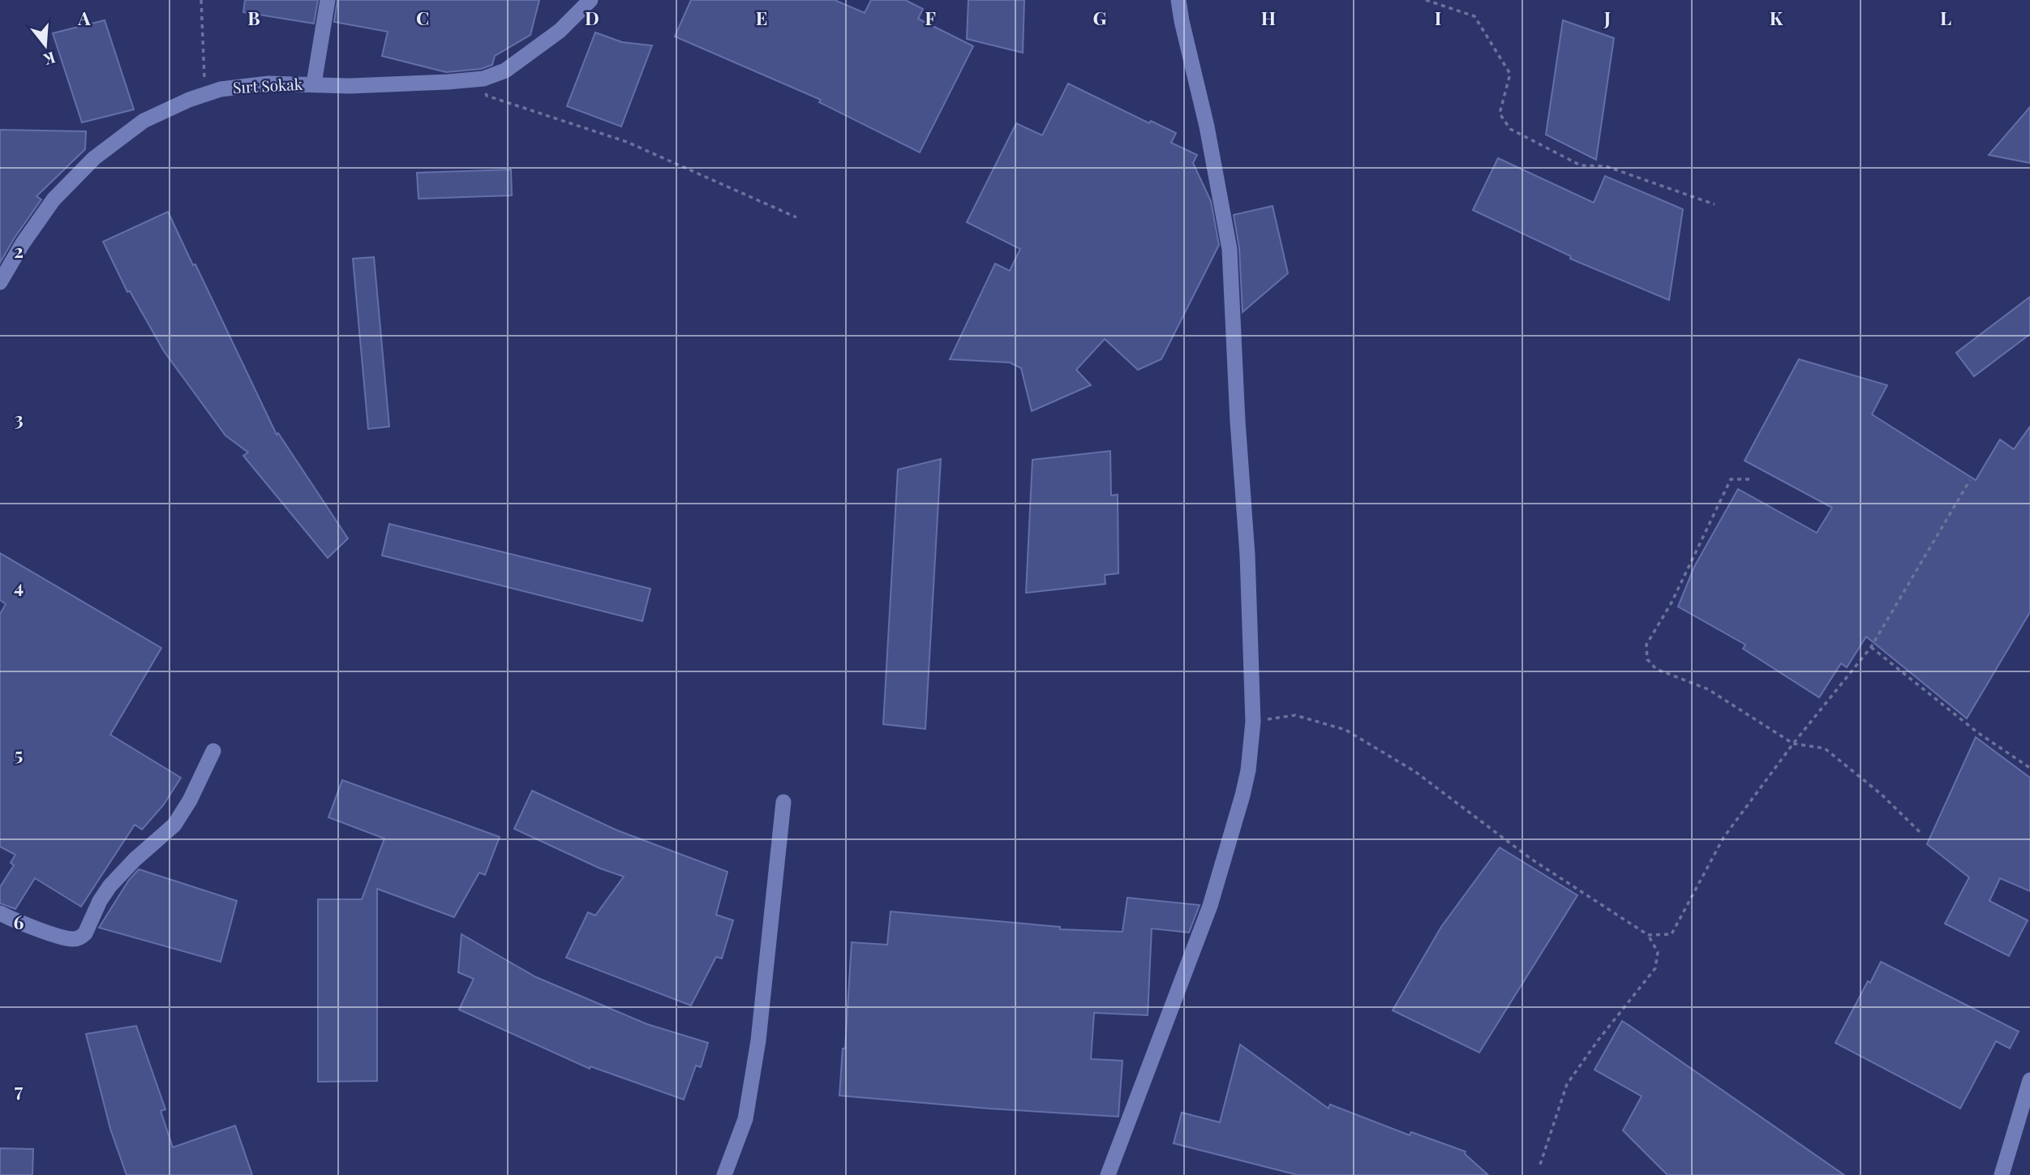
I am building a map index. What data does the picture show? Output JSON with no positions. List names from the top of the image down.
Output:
{
  "streets": {
    "street": ["Sırt Sokak"]
  },
  "north": "bottom",
  "grid": {
    "columns": [
      "A",
      "B",
      "C",
      "D",
      "E",
      "F",
      "G",
      "H",
      "I",
      "J",
      "K",
      "L"
    ],
    "rows": [
      "2",
      "3",
      "4",
      "5",
      "6",
      "7"
    ]
  }
}
